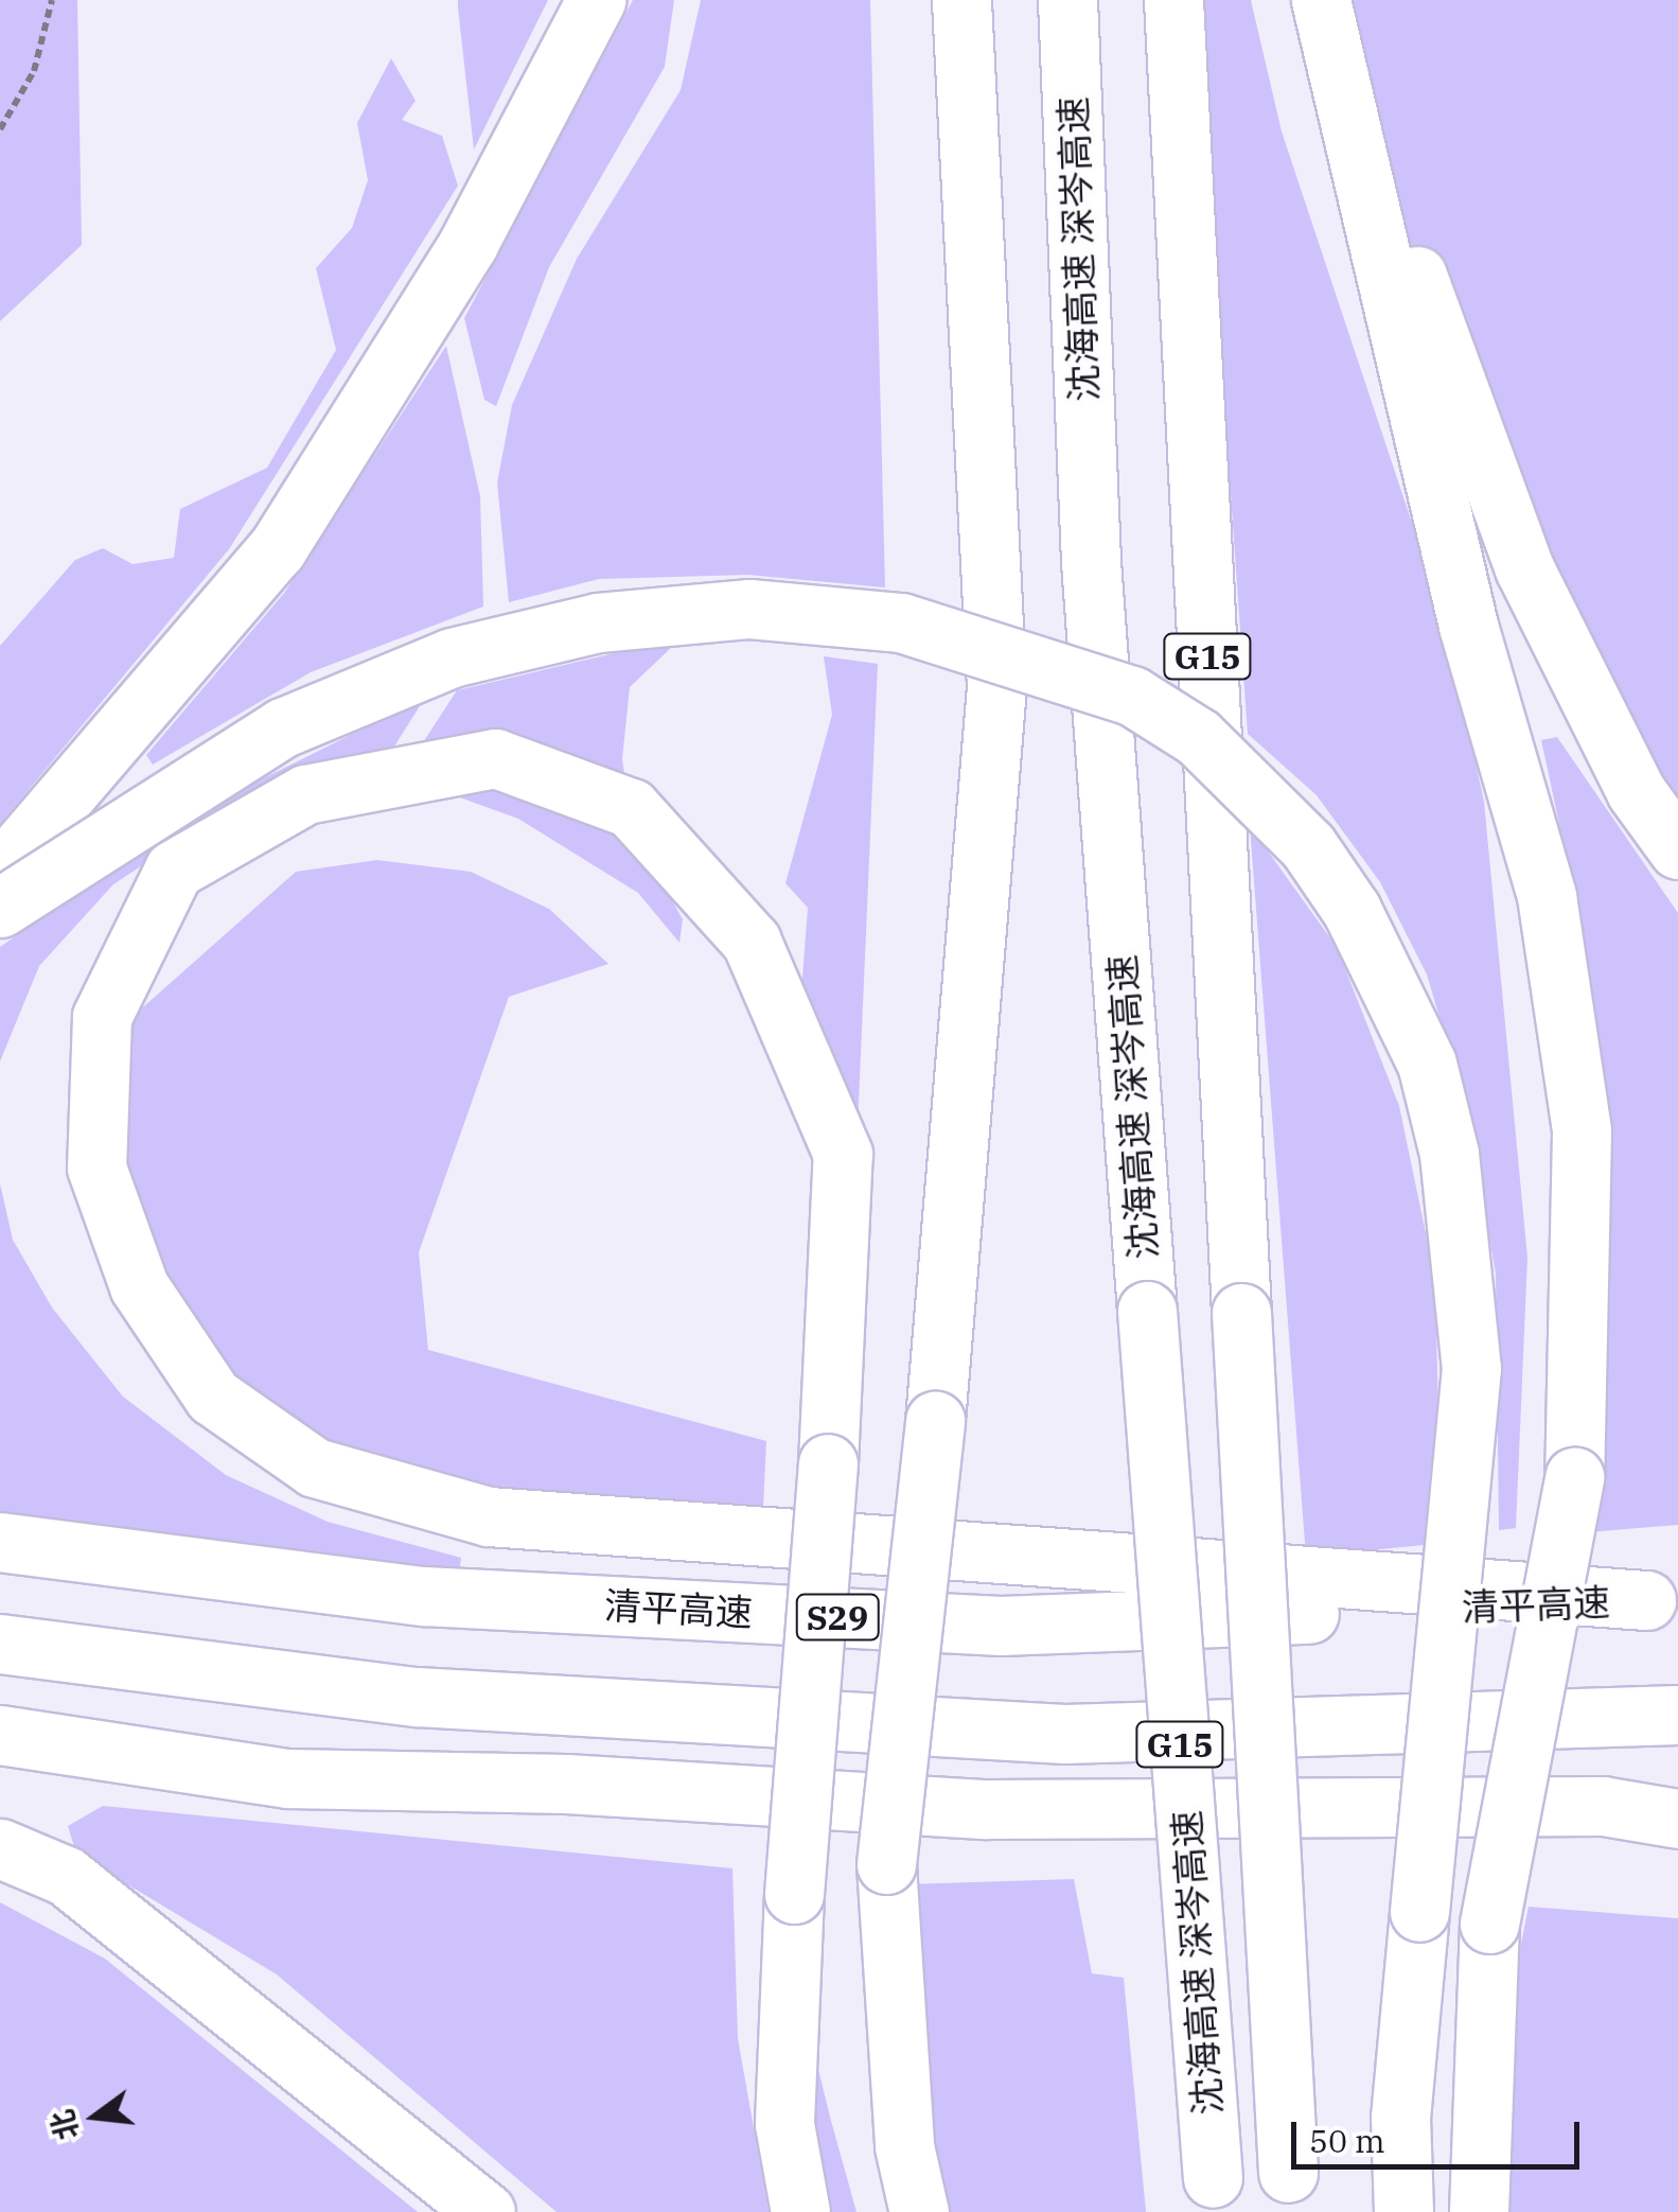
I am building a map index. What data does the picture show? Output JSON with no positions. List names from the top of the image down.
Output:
{
  "streets": {
    "highway": [
      "沈海高速 深岑高速",
      "G15",
      "清平高速",
      "S29"
    ]
  },
  "scale_bar": "50 m",
  "north": "left"
}
